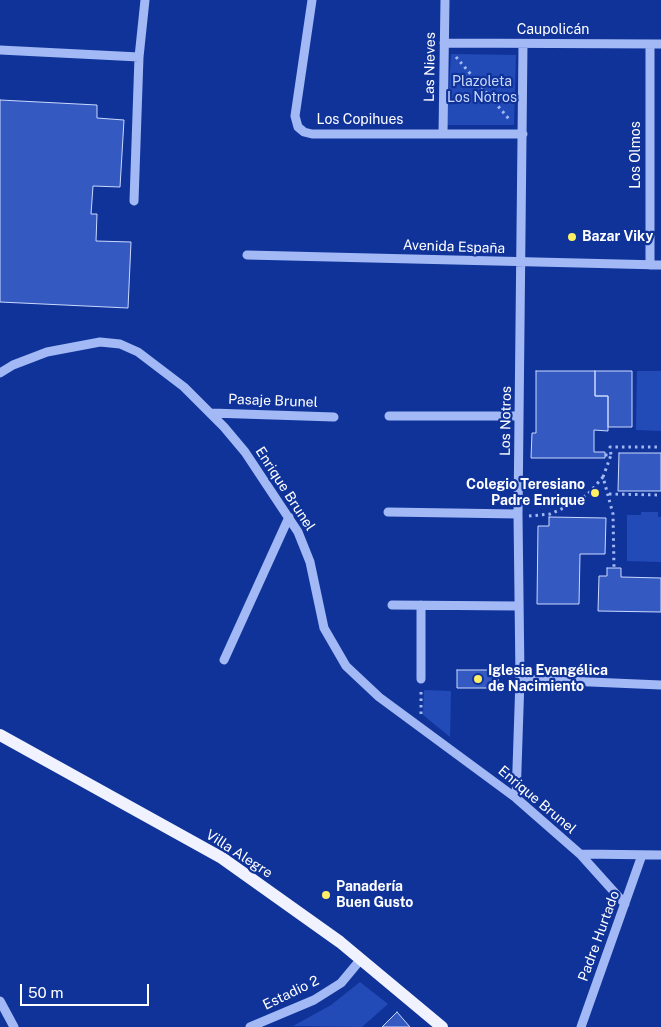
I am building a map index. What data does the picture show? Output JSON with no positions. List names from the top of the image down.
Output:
{
  "streets": {
    "main road": ["Villa Alegre"],
    "street": [
      "Caupolicán",
      "Las Nieves",
      "Los Copihues",
      "Los Olmos",
      "Avenida España",
      "Pasaje Brunel",
      "Los Notros",
      "Enrique Brunel",
      "Padre Hurtado",
      "Estadio 2"
    ]
  },
  "crossings": [
    ["Caupolicán", "Las Nieves"],
    ["Caupolicán", "Los Olmos"],
    ["Caupolicán", "Los Notros"],
    ["Las Nieves", "Los Copihues"],
    ["Los Copihues", "Los Notros"],
    ["Los Olmos", "Avenida España"],
    ["Avenida España", "Los Notros"],
    ["Pasaje Brunel", "Enrique Brunel"],
    ["Los Notros", "Enrique Brunel"],
    ["Enrique Brunel", "Padre Hurtado"],
    ["Villa Alegre", "Estadio 2"]
  ],
  "parks": ["Plazoleta Los Notros"],
  "places": [
    "Bazar Viky",
    "Colegio Teresiano Padre Enrique",
    "Iglesia Evangélica de Nacimiento",
    "Panadería Buen Gusto"
  ],
  "scale_bar": "50 m"
}
